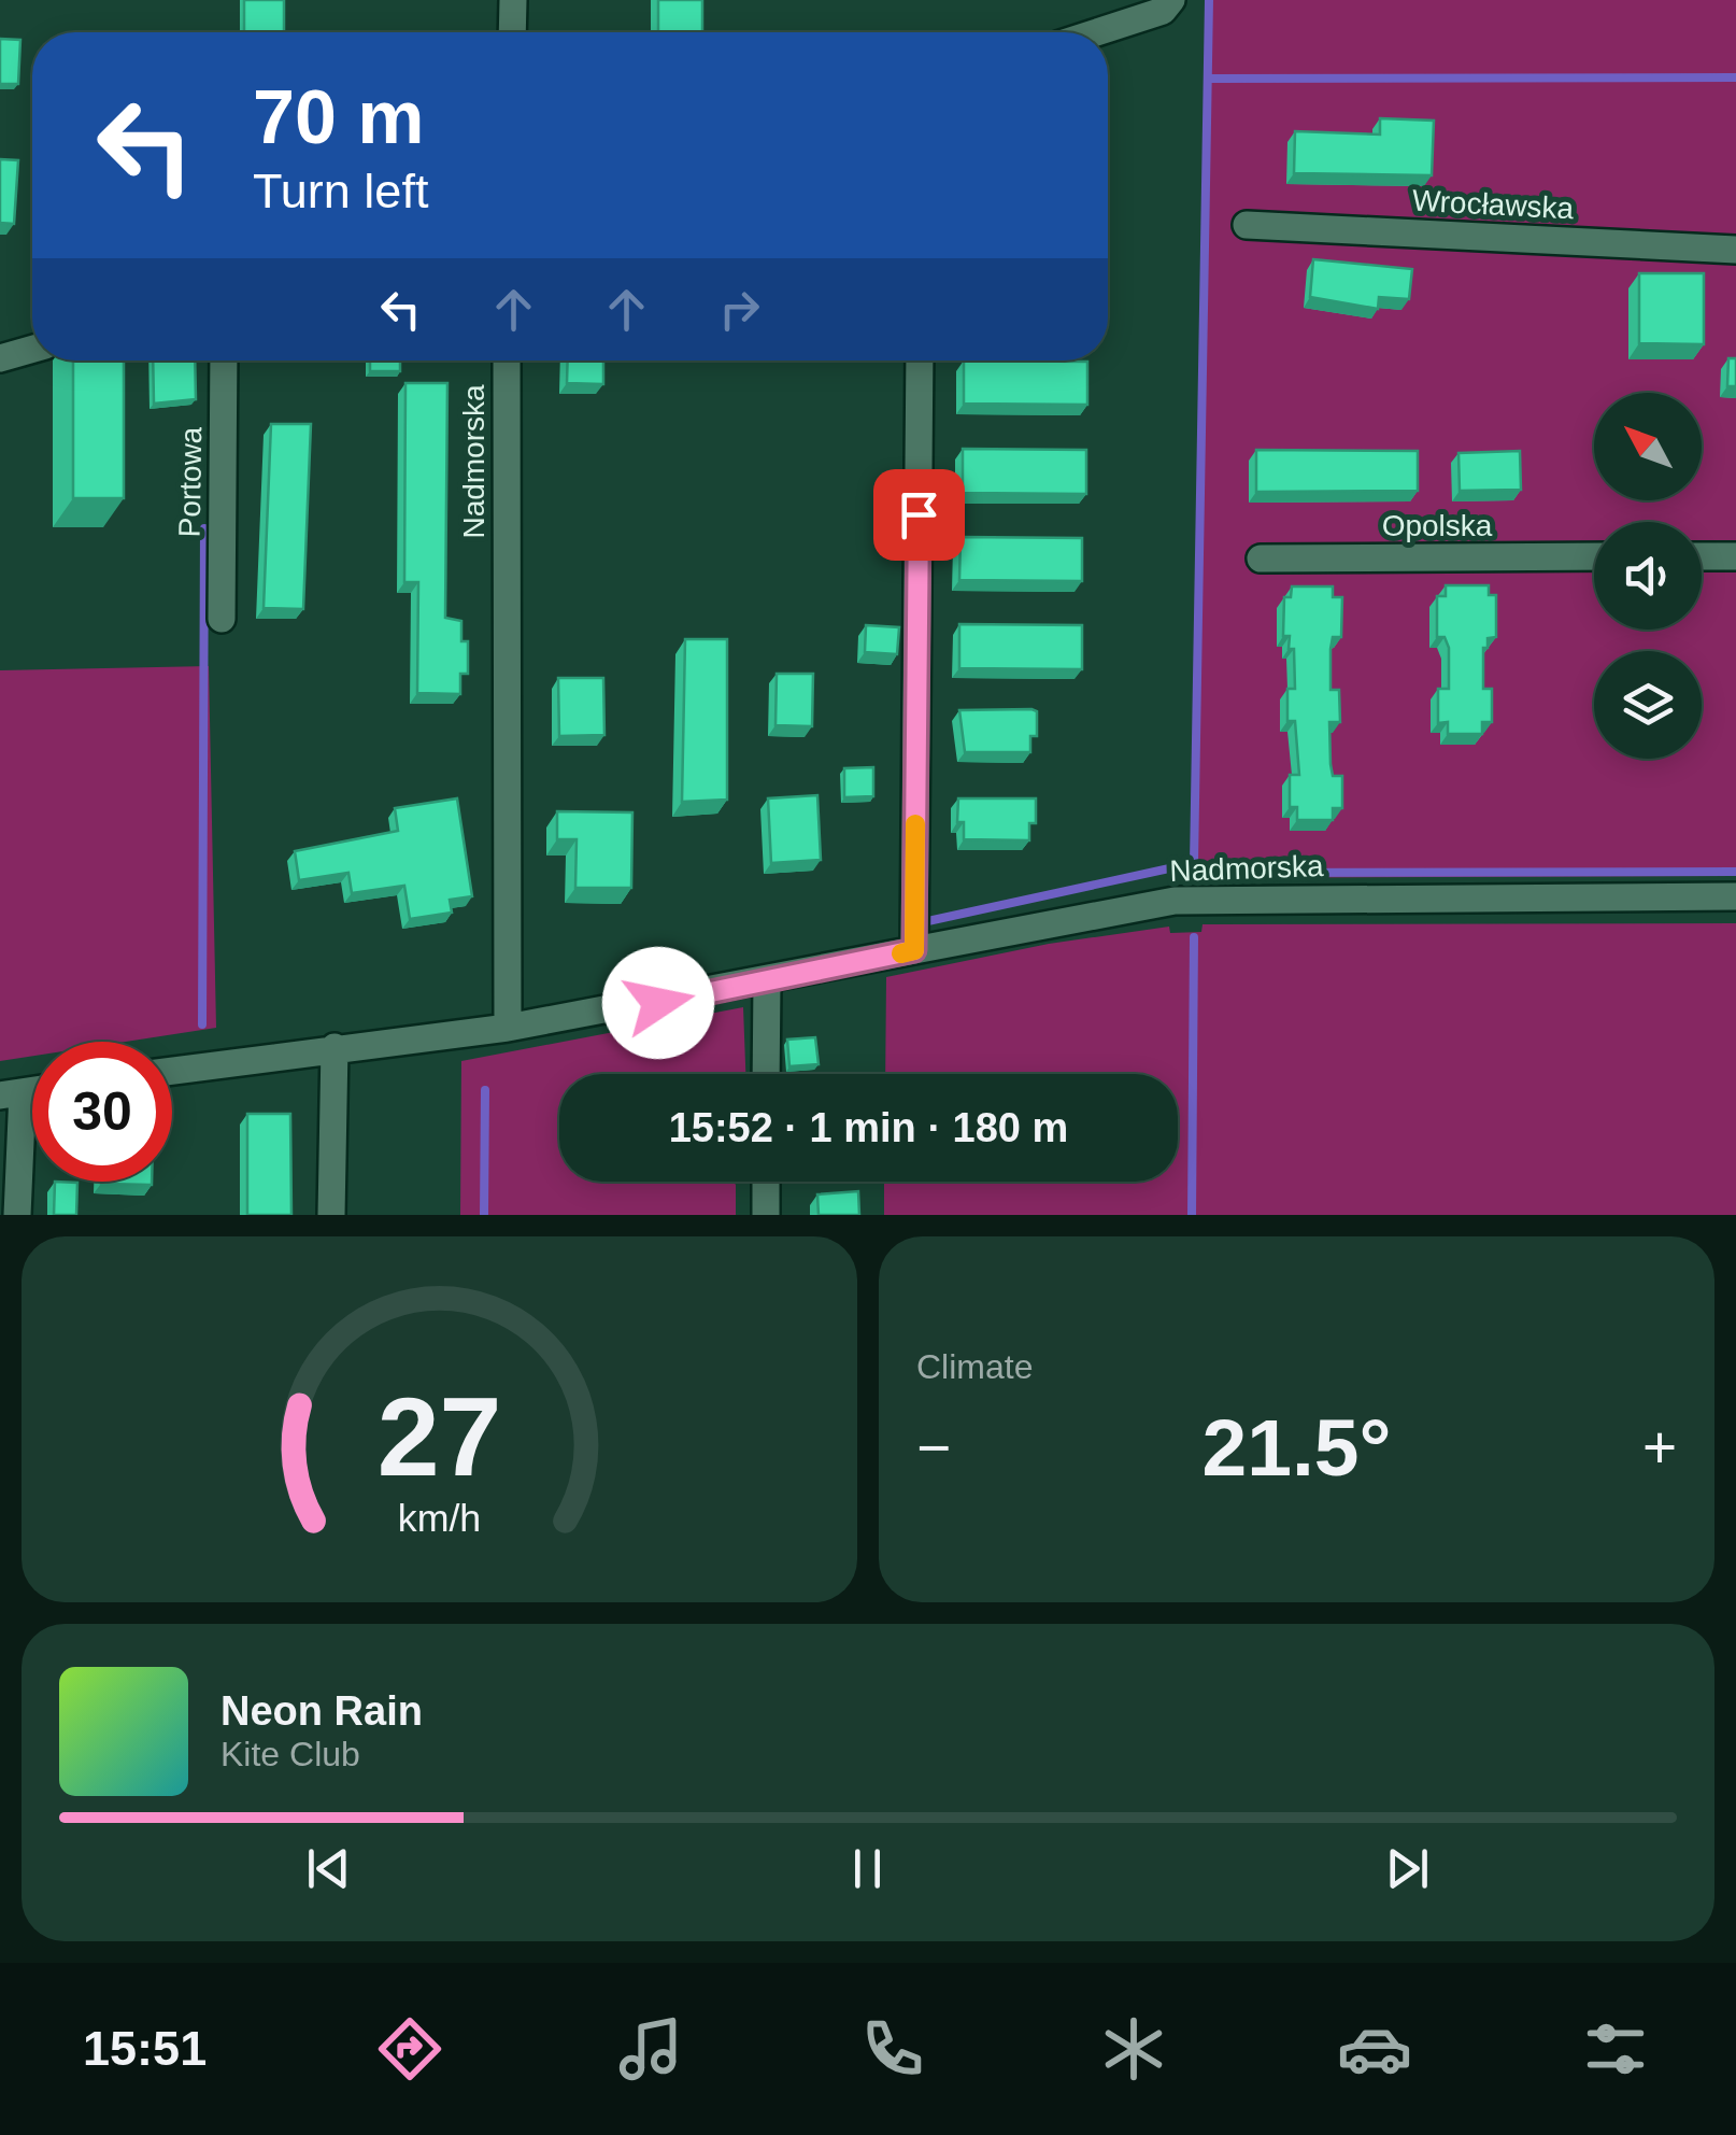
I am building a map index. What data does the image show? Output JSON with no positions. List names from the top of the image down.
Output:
{
  "streets": {
    "street": [
      "Wrocławska",
      "Nadmorska",
      "Portowa",
      "Opolska"
    ]
  },
  "north": "top left",
  "page": {
    "turn": ["70 m", "Turn left"],
    "limit": "30",
    "trip": "15:52 · 1 min · 180 m",
    "tile": "Climate",
    "heat": ["−", "21.5°", "+"],
    "song": ["Neon Rain", "Kite Club"],
    "tabs": "15:51",
    "gauge": ["27", "km/h"]
  }
}
